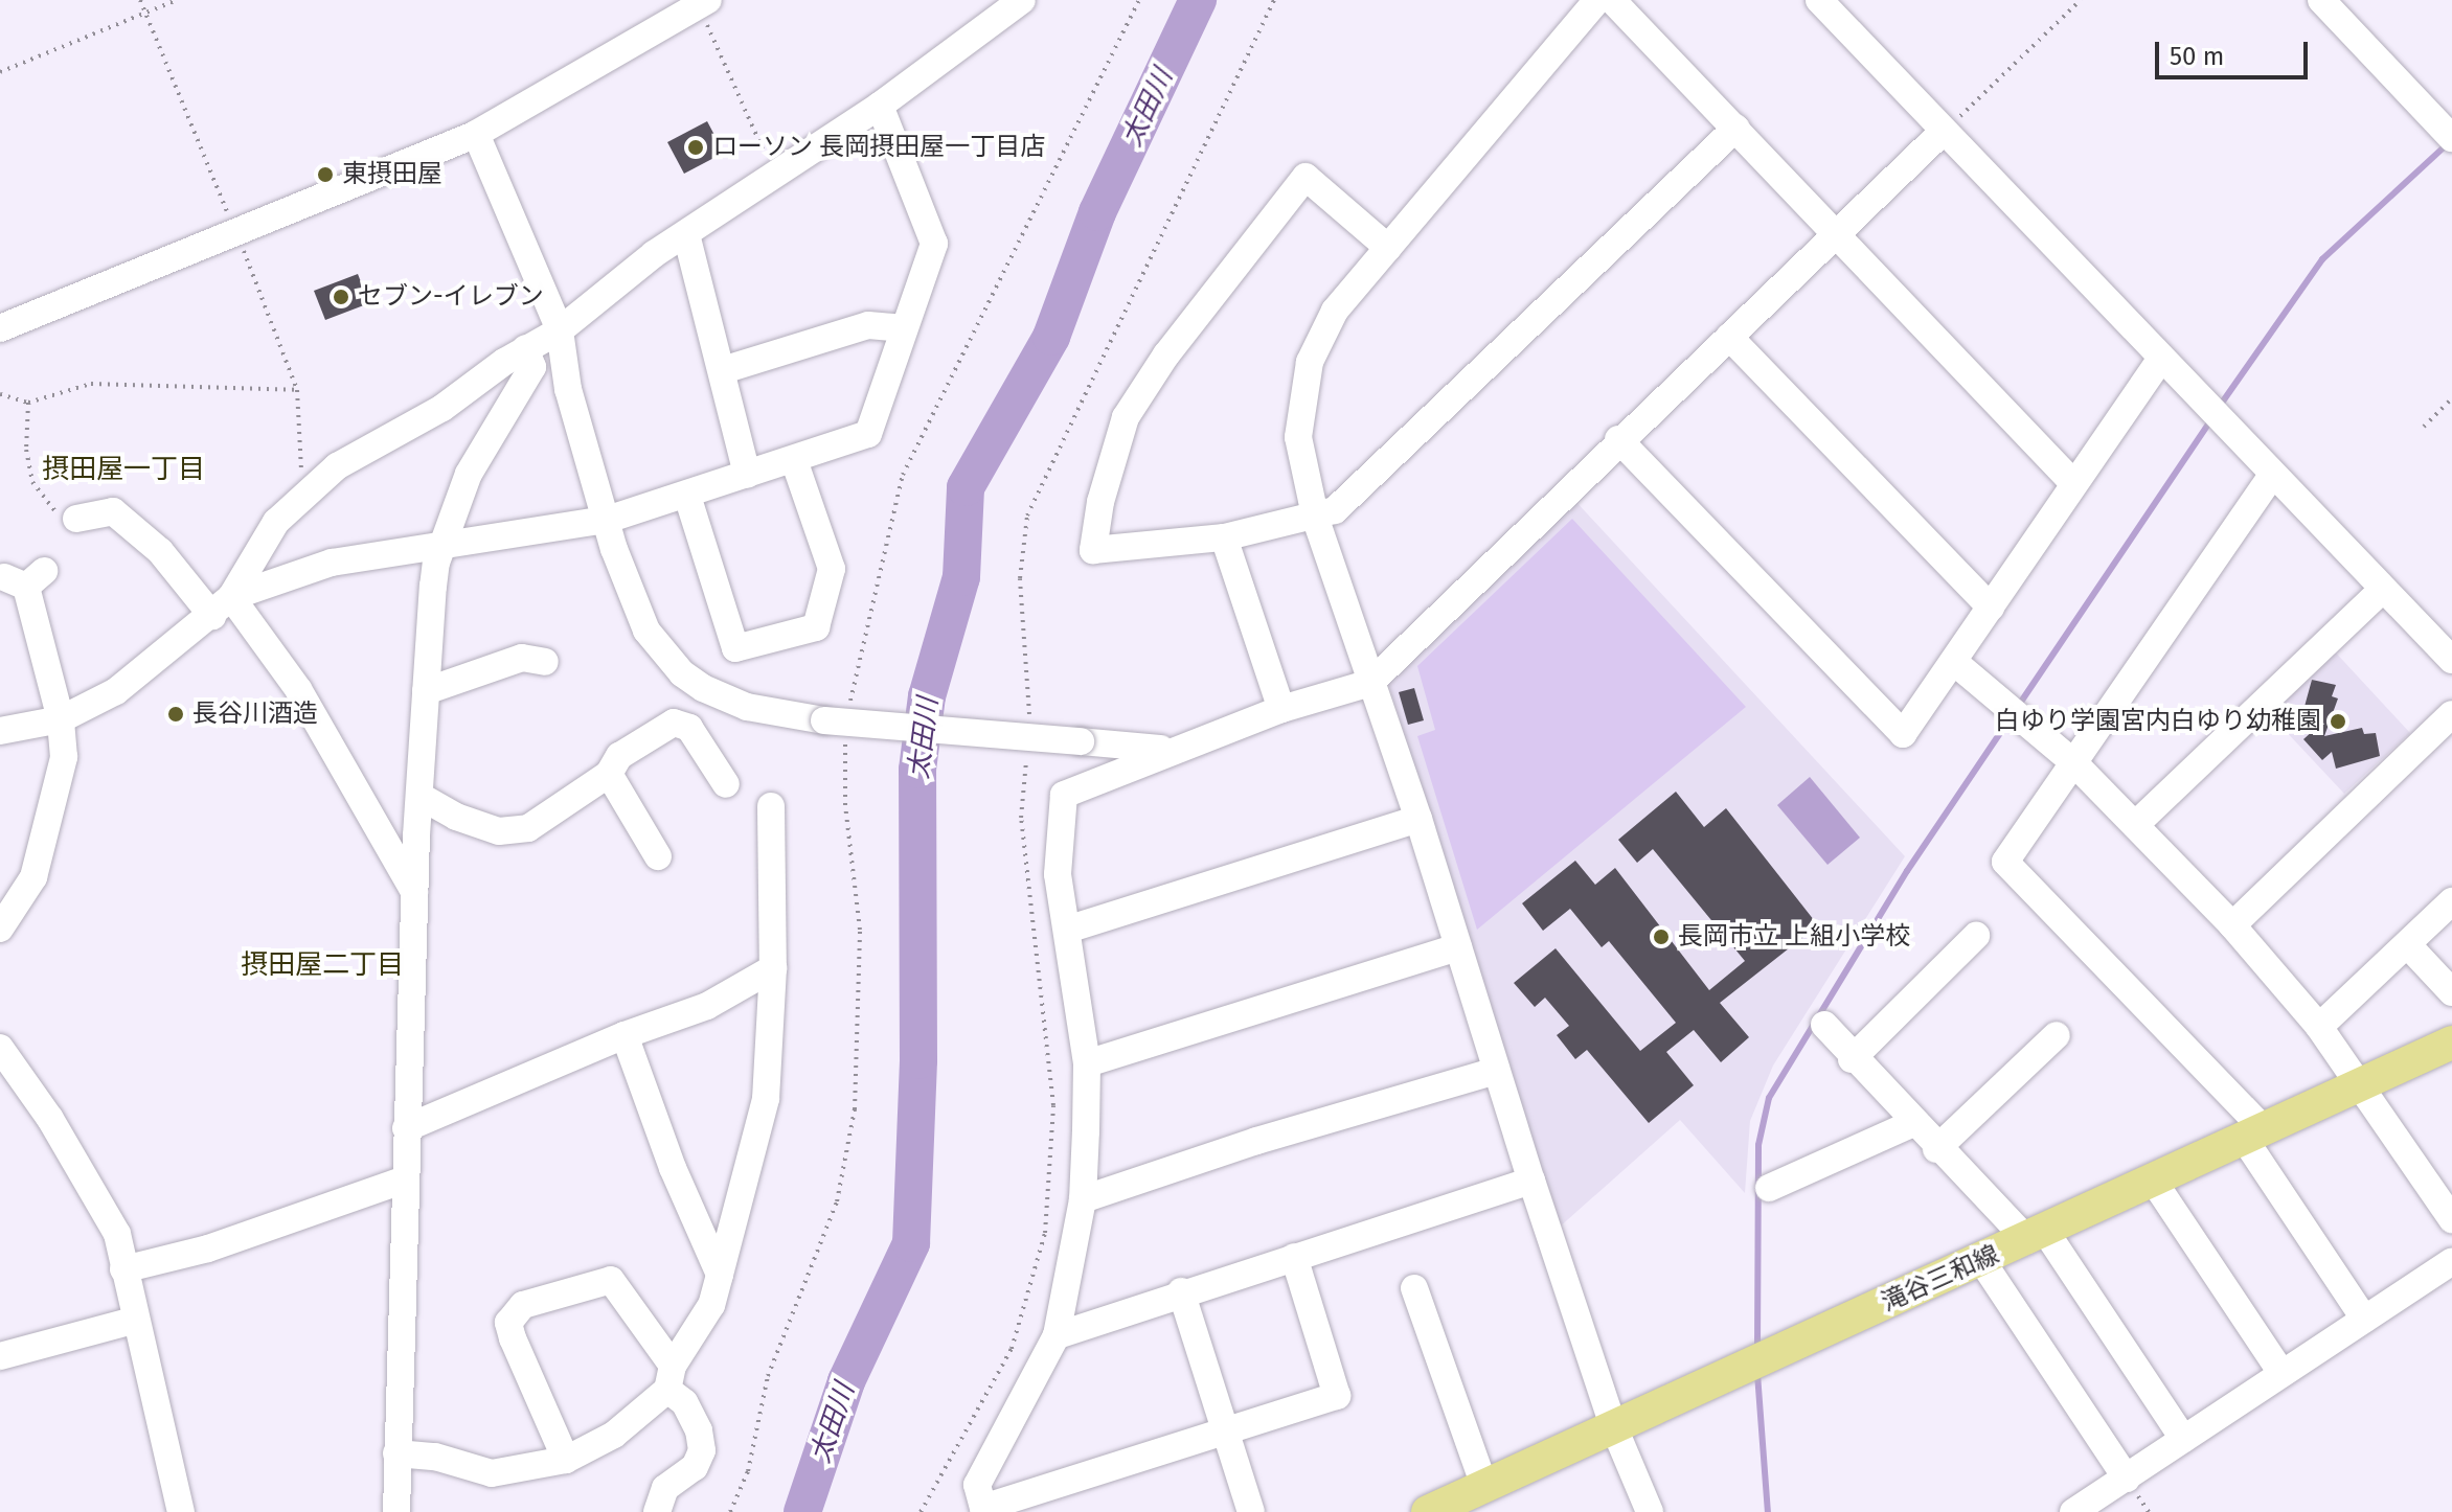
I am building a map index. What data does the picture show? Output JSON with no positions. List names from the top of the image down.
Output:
{
  "streets": {
    "main road": ["滝谷三和線"]
  },
  "districts": ["摂田屋一丁目", "摂田屋二丁目"],
  "water": ["太田川"],
  "places": [
    "ローソン 長岡摂田屋一丁目店",
    "東摂田屋",
    "セブン-イレブン",
    "長谷川酒造",
    "白ゆり学園宮内白ゆり幼稚園",
    "長岡市立 上組小学校"
  ],
  "scale_bar": "50 m"
}
